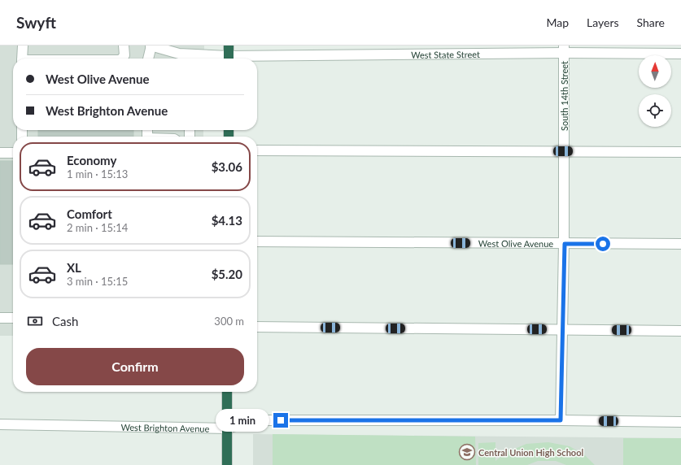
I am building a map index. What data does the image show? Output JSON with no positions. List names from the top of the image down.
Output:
{
  "streets": {
    "street": [
      "West State Street",
      "South 14th Street",
      "West Olive Avenue",
      "West Brighton Avenue"
    ]
  },
  "crossings": [
    ["West State Street", "South 14th Street"],
    ["South 14th Street", "West Olive Avenue"],
    ["South 14th Street", "West Brighton Avenue"]
  ],
  "places": {
    "school or university": ["Central Union High School"]
  },
  "north": "top",
  "page": {
    "header": "Swyft",
    "nav": ["Map", "Layers", "Share"],
    "banner": ["West Olive Avenue", "West Brighton Avenue"],
    "list": [
      {
        "name": "Economy",
        "note": "1 min · 15:13",
        "value": "$3.06"
      },
      {
        "name": "Comfort",
        "note": "2 min · 15:14",
        "value": "$4.13"
      },
      {
        "name": "XL",
        "note": "3 min · 15:15",
        "value": "$5.20"
      }
    ],
    "pay": ["Cash", "300 m"],
    "buttons": "Confirm",
    "bubble": "1 min"
  }
}
